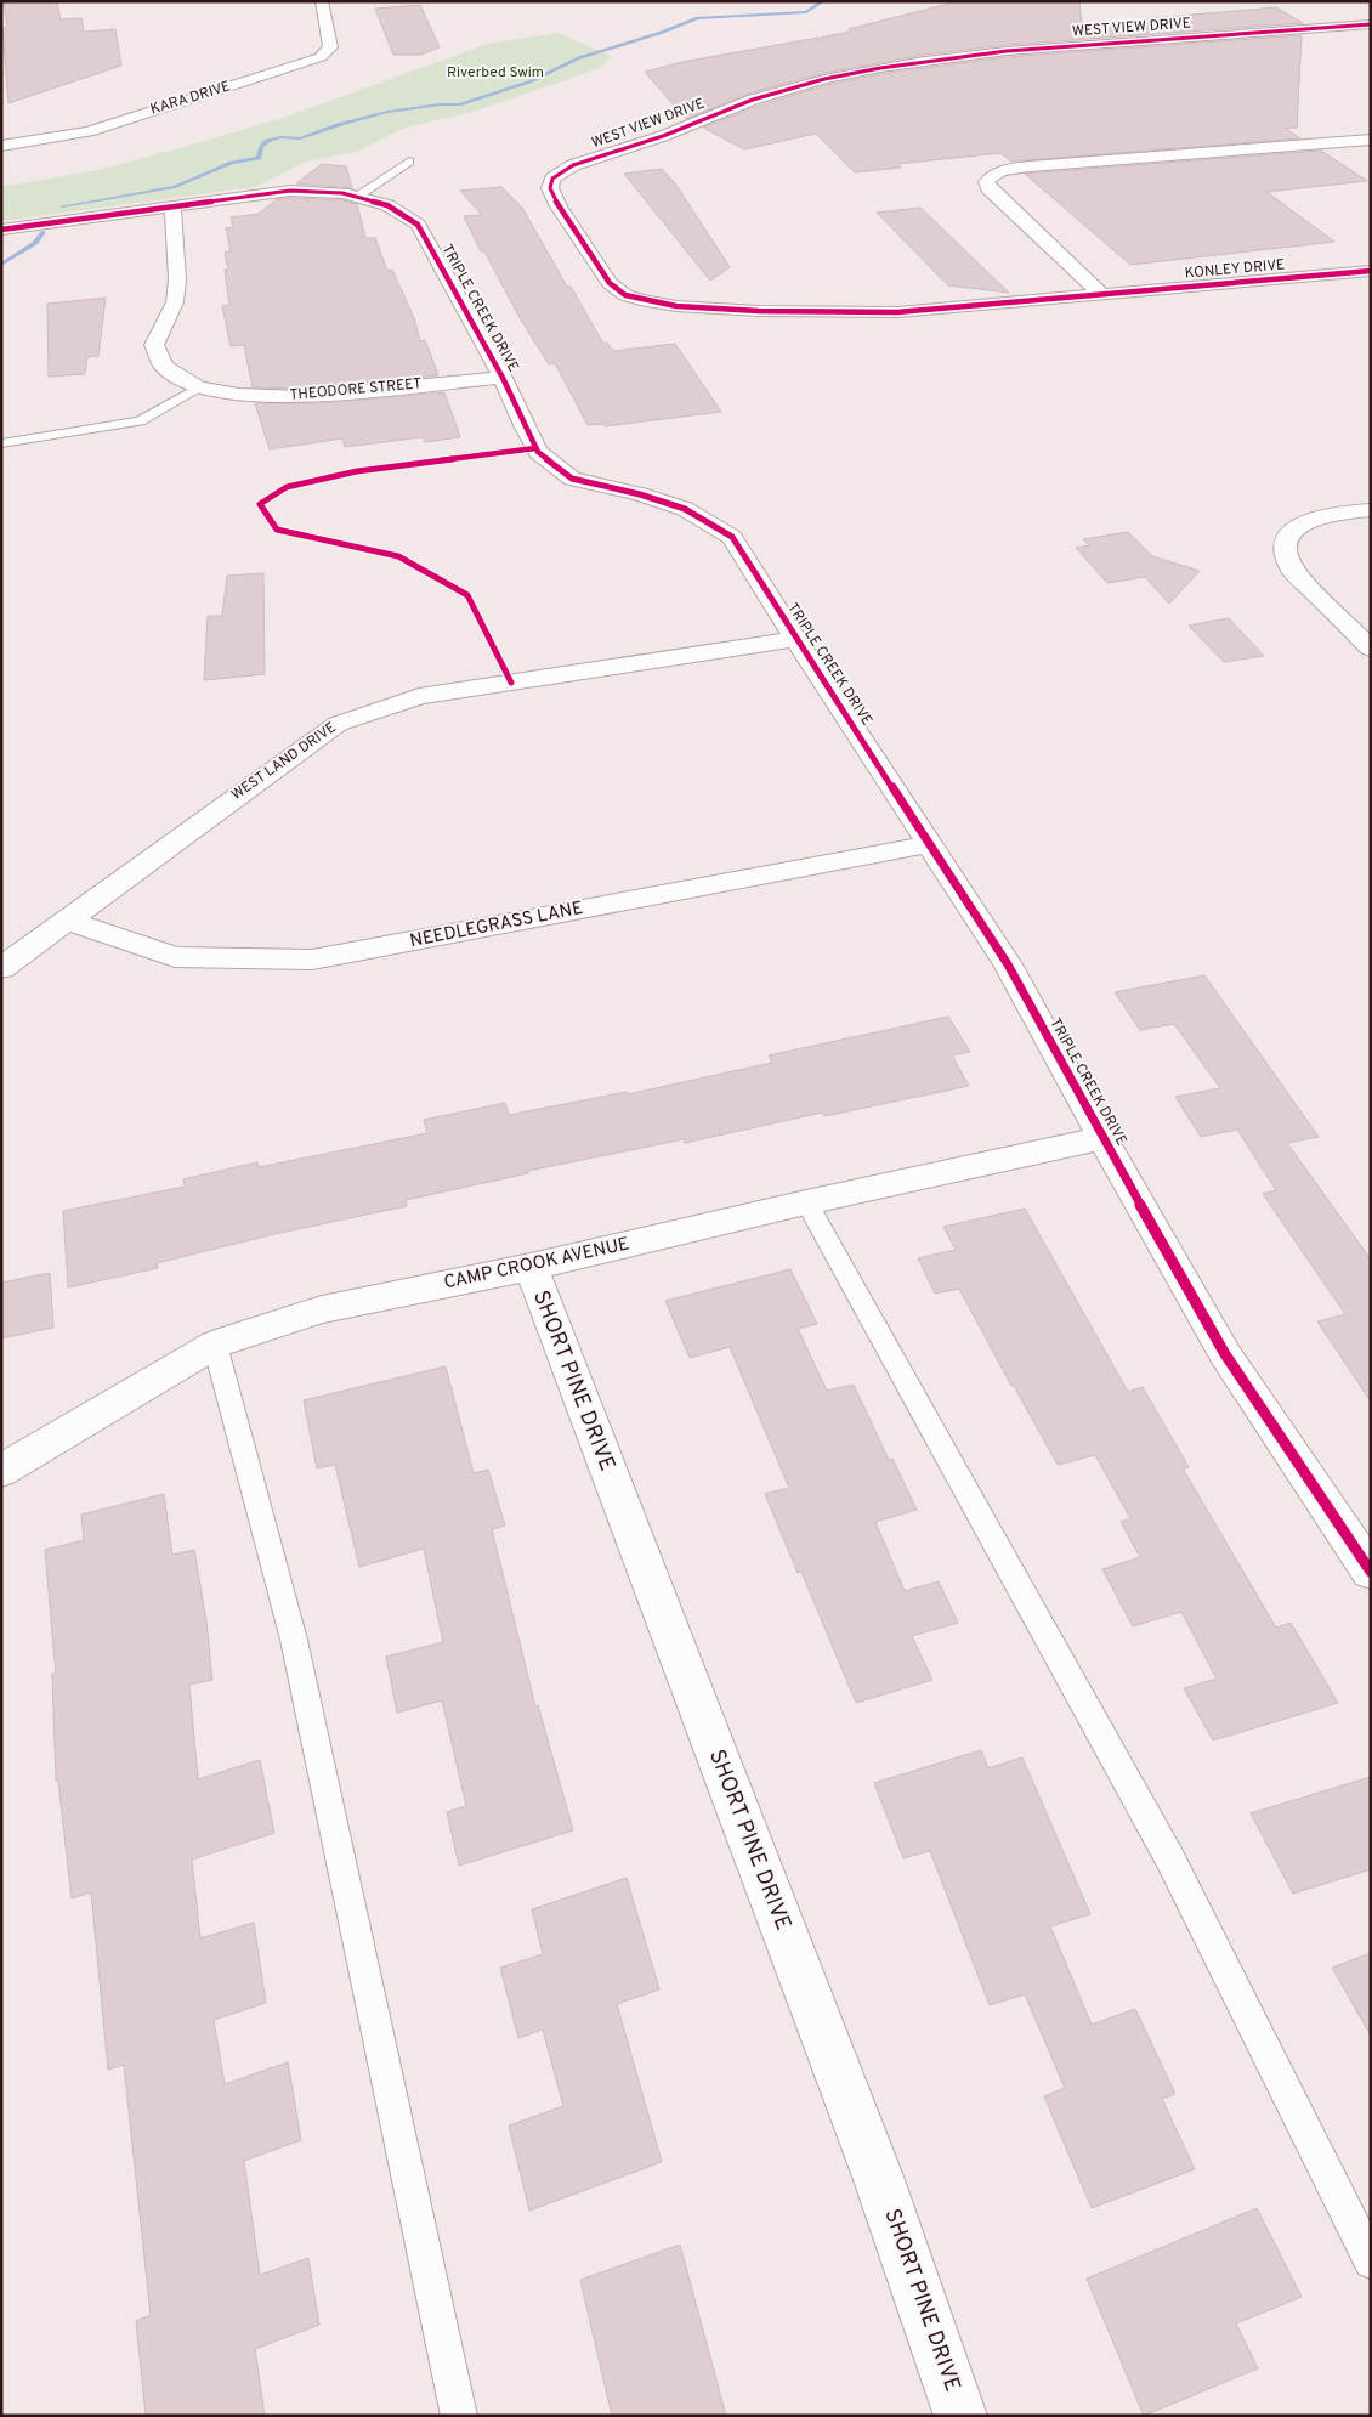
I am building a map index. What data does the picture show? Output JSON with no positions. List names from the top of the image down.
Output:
{
  "streets": {
    "street": [
      "WEST VIEW DRIVE",
      "KARA DRIVE",
      "KONLEY DRIVE",
      "TRIPLE CREEK DRIVE",
      "THEODORE STREET",
      "WEST LAND DRIVE",
      "NEEDLEGRASS LANE",
      "CAMP CROOK AVENUE",
      "SHORT PINE DRIVE"
    ]
  },
  "crossings": [
    ["WEST VIEW DRIVE", "KONLEY DRIVE"],
    ["TRIPLE CREEK DRIVE", "THEODORE STREET"],
    ["TRIPLE CREEK DRIVE", "WEST LAND DRIVE"],
    ["TRIPLE CREEK DRIVE", "NEEDLEGRASS LANE"],
    ["TRIPLE CREEK DRIVE", "CAMP CROOK AVENUE"],
    ["WEST LAND DRIVE", "NEEDLEGRASS LANE"],
    ["CAMP CROOK AVENUE", "SHORT PINE DRIVE"]
  ],
  "parks": ["Riverbed Swim"]
}
